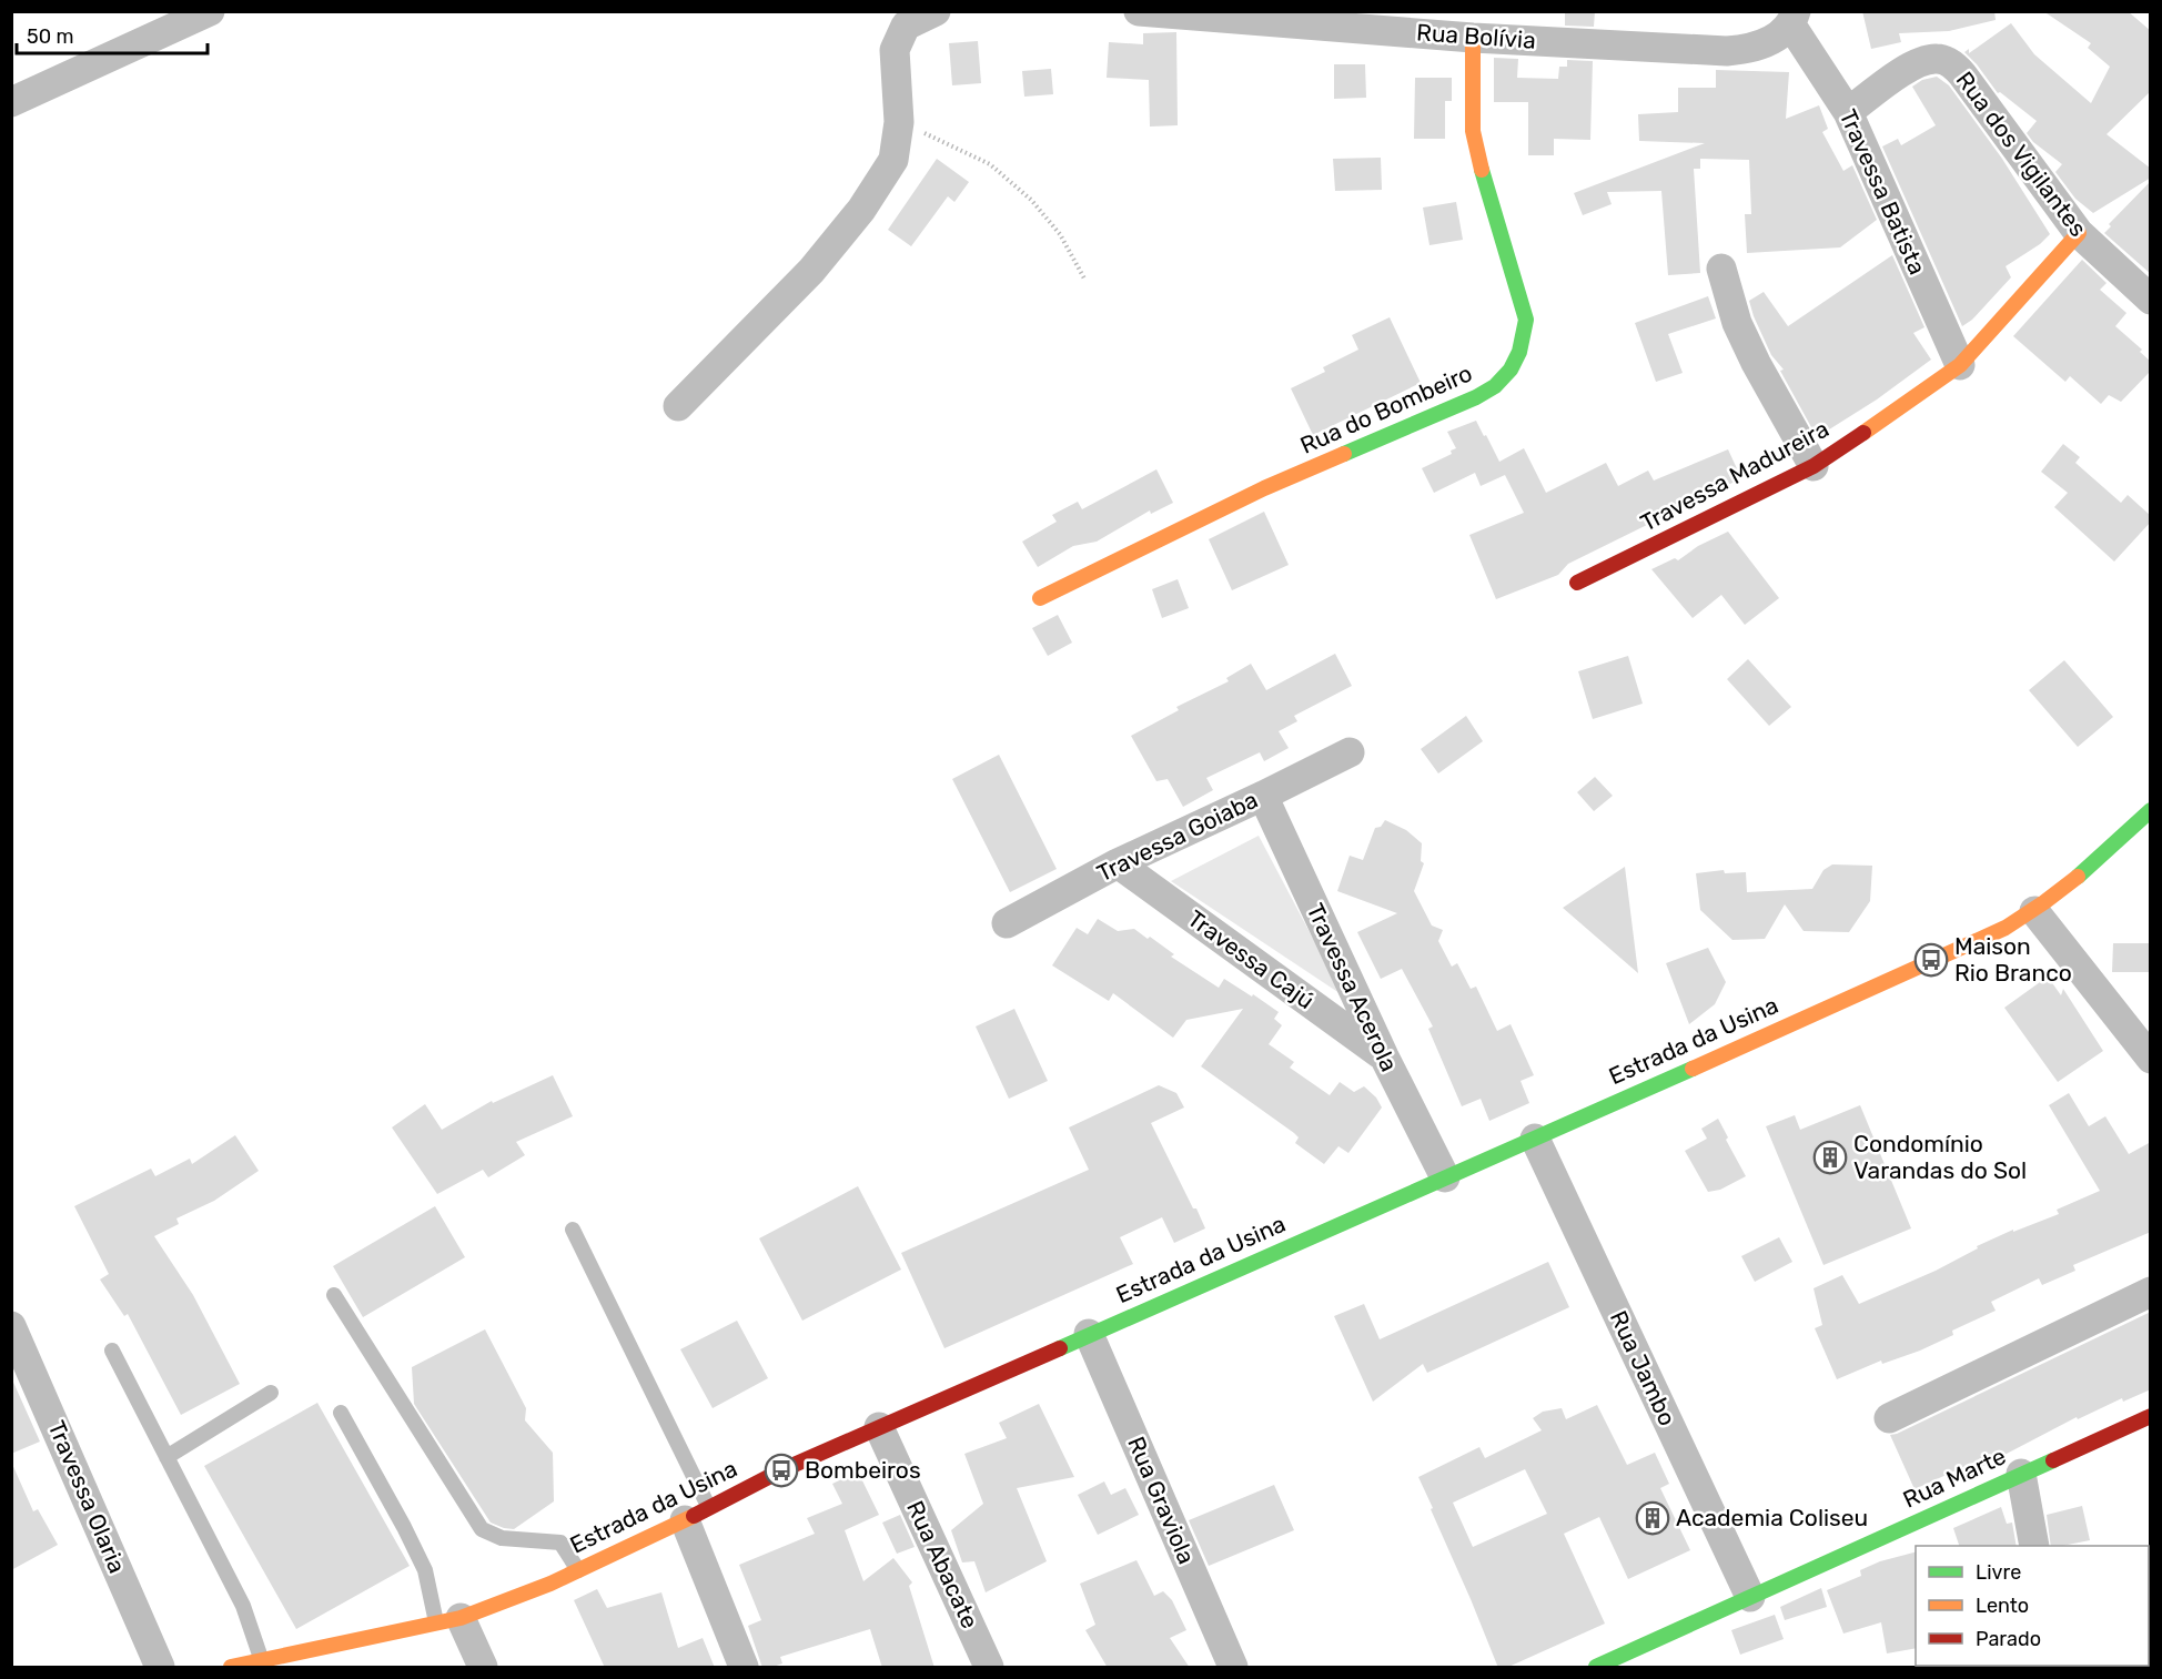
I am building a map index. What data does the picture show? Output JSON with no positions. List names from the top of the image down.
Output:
{
  "streets": {
    "street": [
      "Rua Bolívia",
      "Rua dos Vigilantes",
      "Travessa Batista",
      "Rua do Bombeiro",
      "Travessa Madureira",
      "Travessa Goiaba",
      "Travessa Cajú",
      "Travessa Acerola",
      "Estrada da Usina",
      "Rua Jambo",
      "Rua Marte",
      "Travessa Olaria",
      "Rua Graviola",
      "Rua Abacate"
    ]
  },
  "crossings": [
    ["Rua Bolívia", "Travessa Batista"],
    ["Rua Bolívia", "Rua do Bombeiro"],
    ["Rua dos Vigilantes", "Travessa Batista"],
    ["Rua dos Vigilantes", "Travessa Madureira"],
    ["Travessa Batista", "Travessa Madureira"],
    ["Travessa Goiaba", "Travessa Cajú"],
    ["Travessa Goiaba", "Travessa Acerola"],
    ["Travessa Cajú", "Travessa Acerola"],
    ["Travessa Acerola", "Estrada da Usina"],
    ["Estrada da Usina", "Rua Jambo"],
    ["Estrada da Usina", "Rua Graviola"],
    ["Estrada da Usina", "Rua Abacate"],
    ["Rua Jambo", "Rua Marte"]
  ],
  "places": {
    "bus stop": ["Maison Rio Branco", "Bombeiros"],
    "building": ["Condomínio Varandas do Sol", "Academia Coliseu"]
  },
  "legend": ["Livre", "Lento", "Parado"],
  "scale_bar": "50 m"
}
